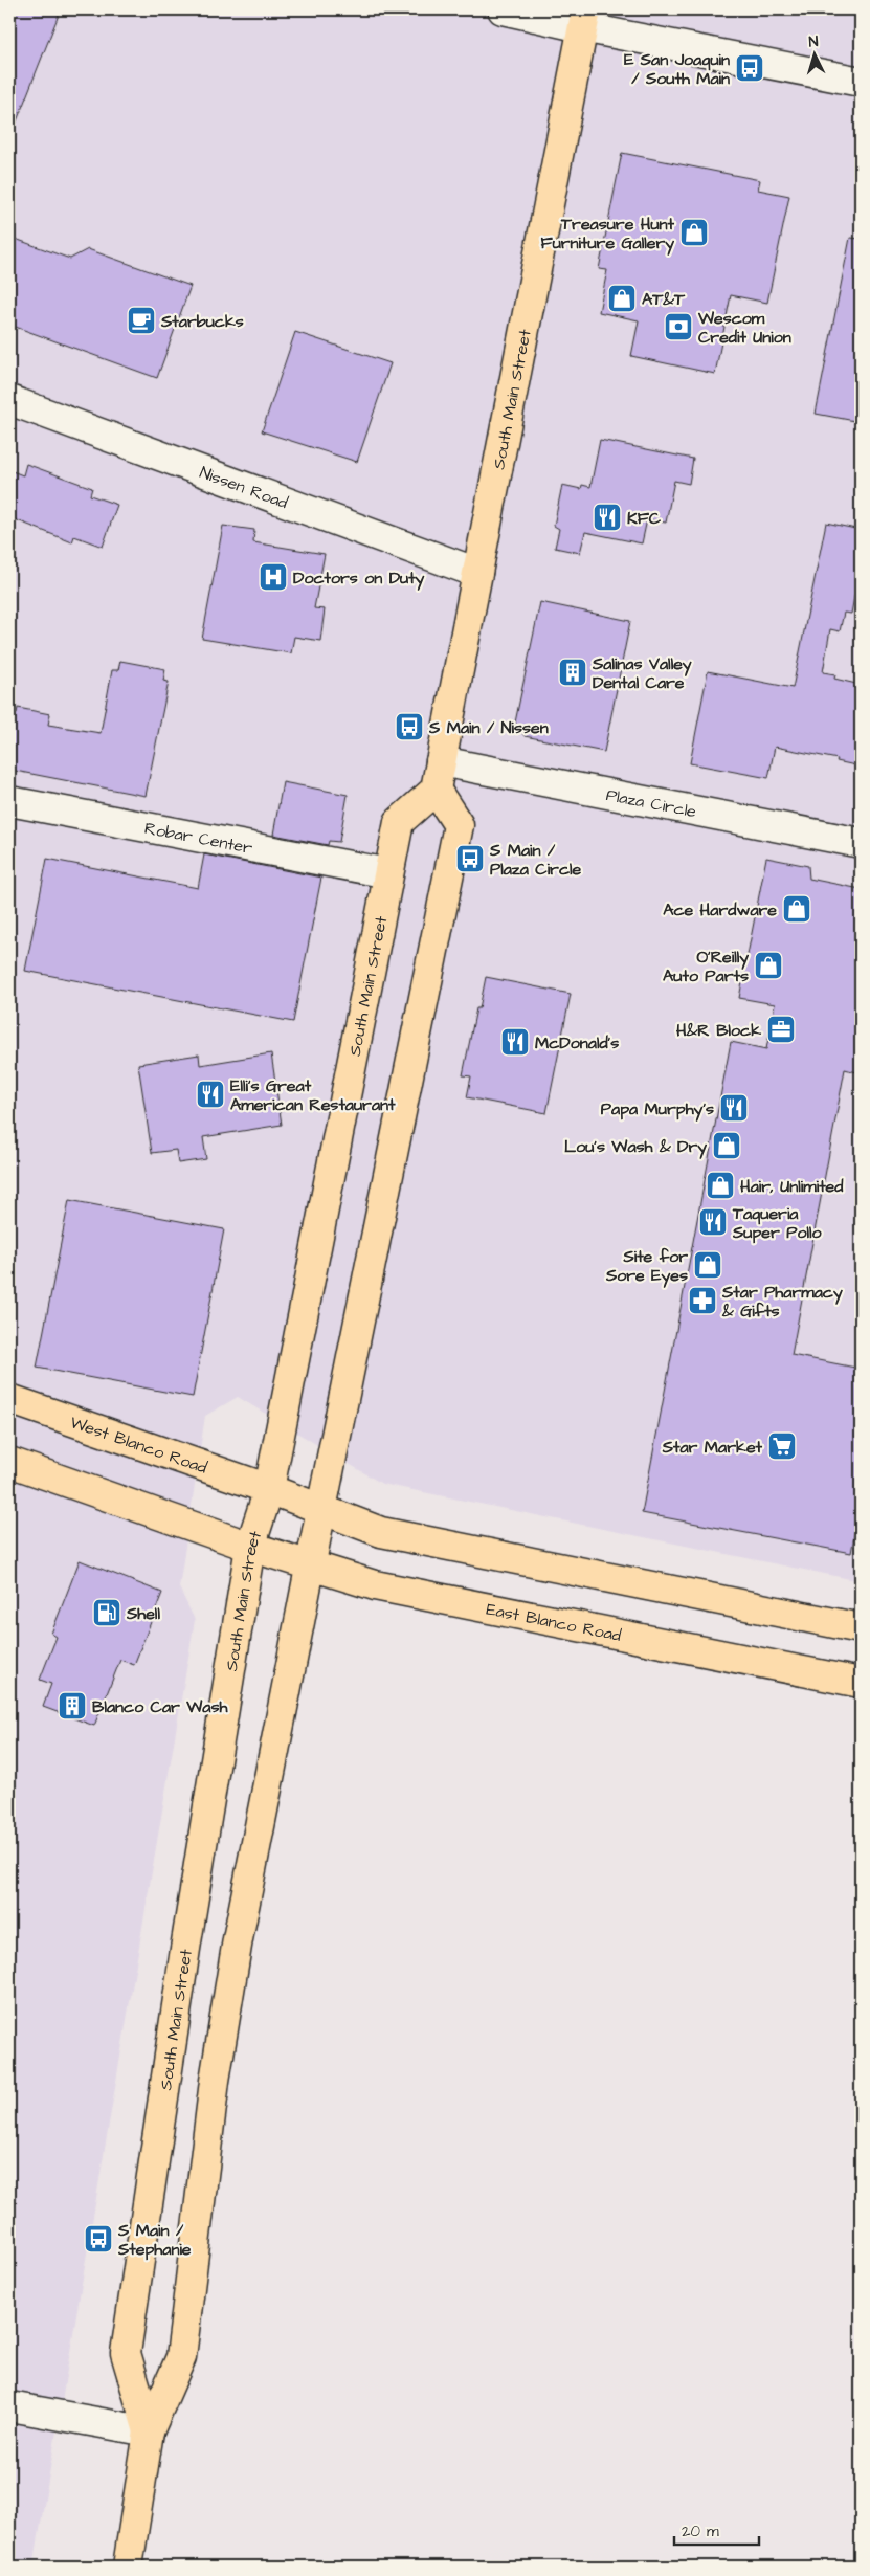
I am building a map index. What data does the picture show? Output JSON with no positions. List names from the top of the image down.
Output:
{
  "streets": {
    "main road": ["South Main Street", "West Blanco Road", "East Blanco Road"],
    "street": ["Nissen Road", "Plaza Circle", "Robar Center"]
  },
  "crossings": [
    ["South Main Street", "Nissen Road"],
    ["South Main Street", "Plaza Circle"],
    ["South Main Street", "Robar Center"],
    ["South Main Street", "West Blanco Road"],
    ["South Main Street", "East Blanco Road"]
  ],
  "places": {
    "bus stop": [
      "E San Joaquin / South Main",
      "S Main / Nissen",
      "S Main / Plaza Circle",
      "S Main / Stephanie"
    ],
    "shop": [
      "Treasure Hunt Furniture Gallery",
      "AT&T",
      "Ace Hardware",
      "O'Reilly Auto Parts",
      "Lou's Wash & Dry",
      "Hair, Unlimited",
      "Site for Sore Eyes"
    ],
    "cafe": ["Starbucks"],
    "bank": ["Wescom Credit Union"],
    "restaurant": [
      "KFC",
      "McDonald's",
      "Elli's Great American Restaurant",
      "Papa Murphy's",
      "Taqueria Super Pollo"
    ],
    "hospital": ["Doctors on Duty"],
    "building": ["Salinas Valley Dental Care", "Blanco Car Wash"],
    "office": ["H&R Block"],
    "pharmacy": ["Star Pharmacy & Gifts"],
    "supermarket": ["Star Market"],
    "fuel station": ["Shell"]
  },
  "scale_bar": "20 m",
  "north": "top"
}
